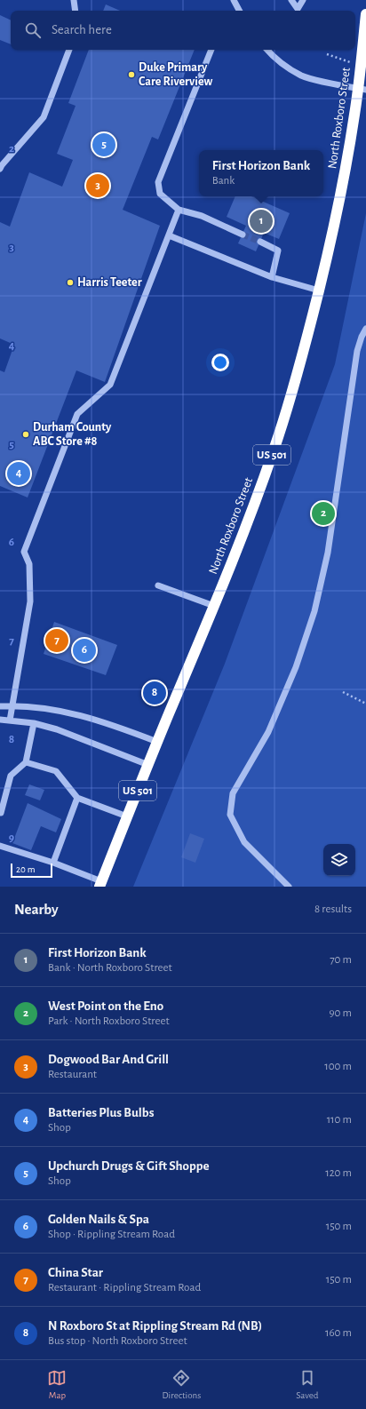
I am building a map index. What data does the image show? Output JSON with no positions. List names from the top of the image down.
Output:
{
  "streets": {
    "highway": ["North Roxboro Street", "US 501"]
  },
  "places": ["Duke Primary Care Riverview", "Harris Teeter", "Durham County ABC Store #8"],
  "scale_bar": "20 m",
  "page": {
    "search": "Search here",
    "pins": [
      "5",
      "3",
      "1",
      "4",
      "2",
      "7",
      "6",
      "8"
    ],
    "popup": ["First Horizon Bank", "Bank"],
    "scale": "20 m",
    "heading": ["Nearby", "8 results"],
    "list": [
      {
        "mark": "1",
        "name": "First Horizon Bank",
        "note": "Bank · North Roxboro Street",
        "value": "70 m"
      },
      {
        "mark": "2",
        "name": "West Point on the Eno",
        "note": "Park · North Roxboro Street",
        "value": "90 m"
      },
      {
        "mark": "3",
        "name": "Dogwood Bar And Grill",
        "note": "Restaurant",
        "value": "100 m"
      },
      {
        "mark": "4",
        "name": "Batteries Plus Bulbs",
        "note": "Shop",
        "value": "110 m"
      },
      {
        "mark": "5",
        "name": "Upchurch Drugs & Gift Shoppe",
        "note": "Shop",
        "value": "120 m"
      },
      {
        "mark": "6",
        "name": "Golden Nails & Spa",
        "note": "Shop · Rippling Stream Road",
        "value": "150 m"
      },
      {
        "mark": "7",
        "name": "China Star",
        "note": "Restaurant · Rippling Stream Road",
        "value": "150 m"
      },
      {
        "mark": "8",
        "name": "N Roxboro St at Rippling Stream Rd (NB)",
        "note": "Bus stop · North Roxboro Street",
        "value": "160 m"
      }
    ],
    "nav": ["Map", "Directions", "Saved"]
  },
  "grid": {
    "rows": [
      "2",
      "3",
      "4",
      "5",
      "6",
      "7",
      "8",
      "9"
    ]
  }
}
